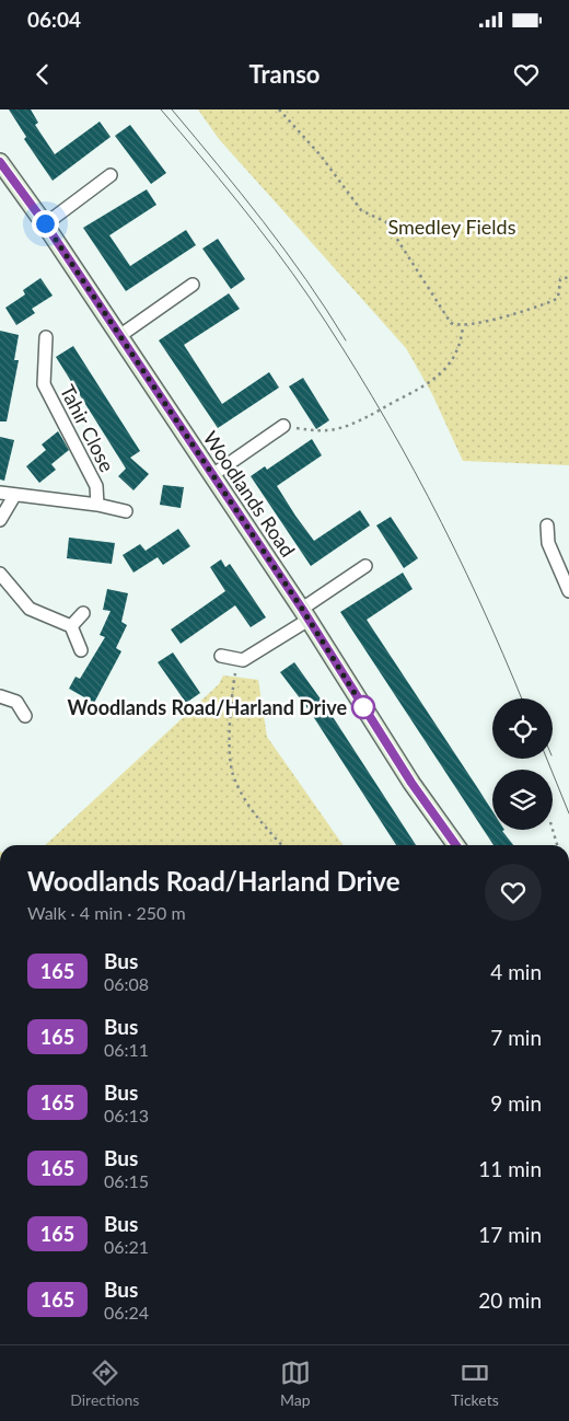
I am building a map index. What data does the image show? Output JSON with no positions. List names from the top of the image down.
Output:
{
  "streets": {
    "street": ["Tahir Close", "Woodlands Road"]
  },
  "parks": ["Smedley Fields"],
  "places": ["Woodlands Road/Harland Drive"],
  "lines": ["bus line 165"],
  "page": {
    "status": "06:04",
    "header": "Transo",
    "heading": ["Woodlands Road/Harland Drive", "Walk · 4 min · 250 m"],
    "list": [
      {
        "mark": "165",
        "name": "Bus",
        "note": "06:08",
        "value": "4 min"
      },
      {
        "mark": "165",
        "name": "Bus",
        "note": "06:11",
        "value": "7 min"
      },
      {
        "mark": "165",
        "name": "Bus",
        "note": "06:13",
        "value": "9 min"
      },
      {
        "mark": "165",
        "name": "Bus",
        "note": "06:15",
        "value": "11 min"
      },
      {
        "mark": "165",
        "name": "Bus",
        "note": "06:21",
        "value": "17 min"
      },
      {
        "mark": "165",
        "name": "Bus",
        "note": "06:24",
        "value": "20 min"
      }
    ],
    "tabs": ["Directions", "Map", "Tickets"]
  }
}
